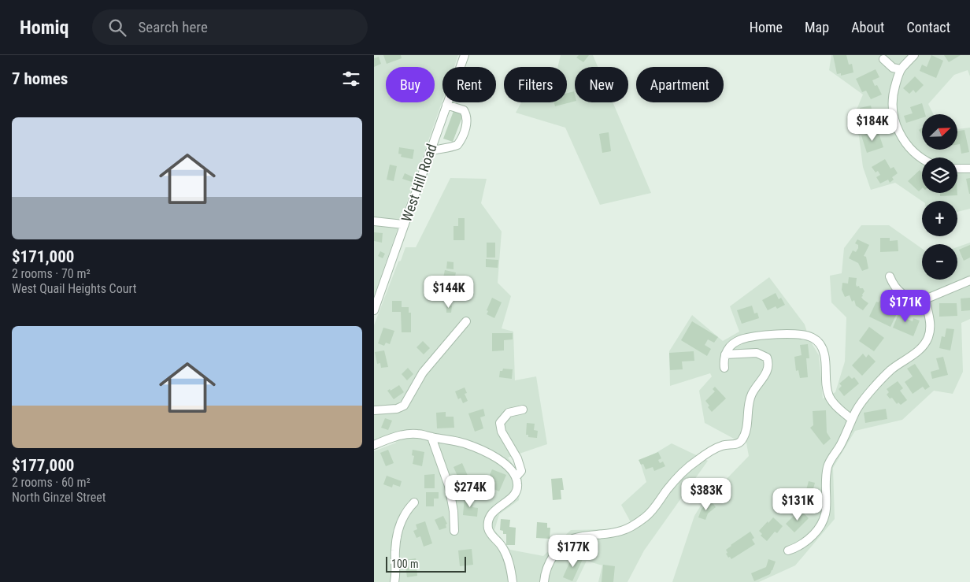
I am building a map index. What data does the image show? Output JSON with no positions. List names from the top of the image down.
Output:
{
  "streets": {
    "street": ["West Hill Road"]
  },
  "scale_bar": "100 m",
  "north": "top right",
  "page": {
    "header": "Homiq",
    "search": "Search here",
    "nav": [
      "Home",
      "Map",
      "About",
      "Contact"
    ],
    "heading": "7 homes",
    "chip": [
      "Buy",
      "Rent",
      "Filters",
      "New",
      "Apartment"
    ],
    "list": [
      {
        "name": "$171,000",
        "note": "2 rooms · 70 m² · West Quail Heights Court"
      },
      {
        "name": "$177,000",
        "note": "2 rooms · 60 m² · North Ginzel Street"
      }
    ],
    "price": [
      "$184K",
      "$144K",
      "$171K",
      "$274K",
      "$383K",
      "$131K",
      "$177K"
    ],
    "map_buttons": ["+", "−"],
    "scale": "100 m"
  }
}
